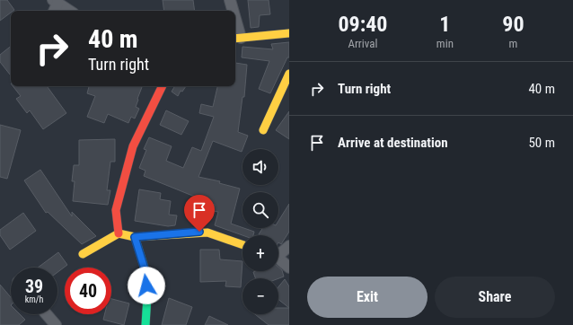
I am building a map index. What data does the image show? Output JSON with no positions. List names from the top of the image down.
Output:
{
  "page": {
    "eta": [
      "09:40",
      "Arrival",
      "1",
      "min",
      "90",
      "m"
    ],
    "turn": ["40 m", "Turn right"],
    "list": [
      {
        "name": "Turn right",
        "value": "40 m"
      },
      {
        "name": "Arrive at destination",
        "value": "50 m"
      }
    ],
    "map_buttons": ["+", "−"],
    "speed": "39 km/h",
    "limit": "40",
    "buttons": ["Exit", "Share"]
  }
}
